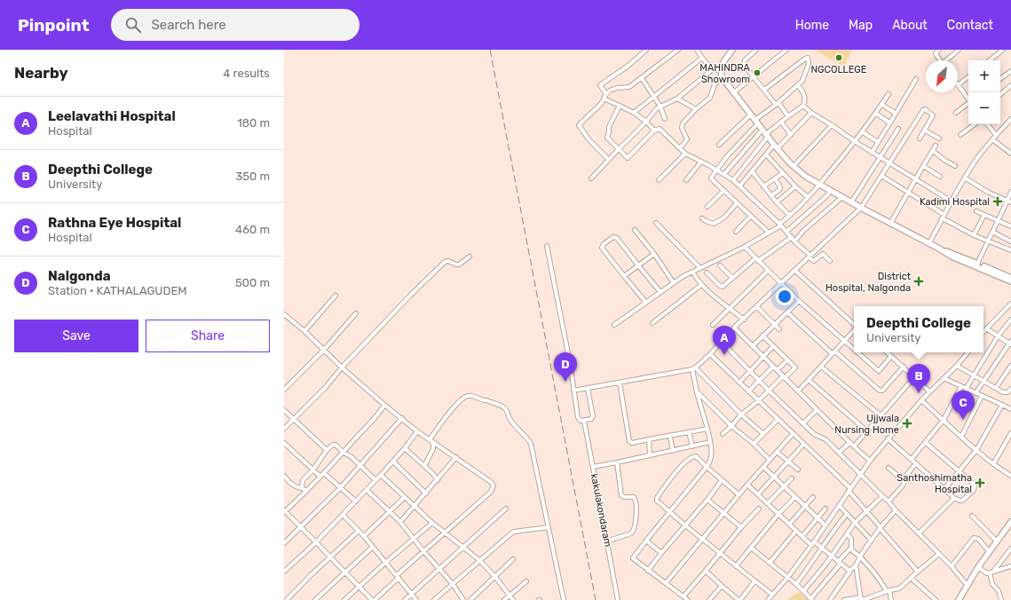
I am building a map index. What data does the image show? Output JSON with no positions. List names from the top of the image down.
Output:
{
  "streets": {
    "street": ["kakulakondaram"]
  },
  "places": {
    "other": ["NGCOLLEGE", "MAHINDRA Showroom"],
    "health": [
      "Kadimi Hospital",
      "District Hospital, Nalgonda",
      "Ujjwala Nursing Home",
      "Santhoshimatha Hospital"
    ]
  },
  "north": "bottom left",
  "page": {
    "header": "Pinpoint",
    "search": "Search here",
    "nav": [
      "Home",
      "Map",
      "About",
      "Contact"
    ],
    "heading": ["Nearby", "4 results"],
    "map_buttons": ["+", "−"],
    "list": [
      {
        "mark": "A",
        "name": "Leelavathi Hospital",
        "note": "Hospital",
        "value": "180 m"
      },
      {
        "mark": "B",
        "name": "Deepthi College",
        "note": "University",
        "value": "350 m"
      },
      {
        "mark": "C",
        "name": "Rathna Eye Hospital",
        "note": "Hospital",
        "value": "460 m"
      },
      {
        "mark": "D",
        "name": "Nalgonda",
        "note": "Station · KATHALAGUDEM",
        "value": "500 m"
      }
    ],
    "popup": ["Deepthi College", "University"],
    "buttons": ["Save", "Share"],
    "pins": [
      "A",
      "D",
      "B",
      "C"
    ]
  }
}
